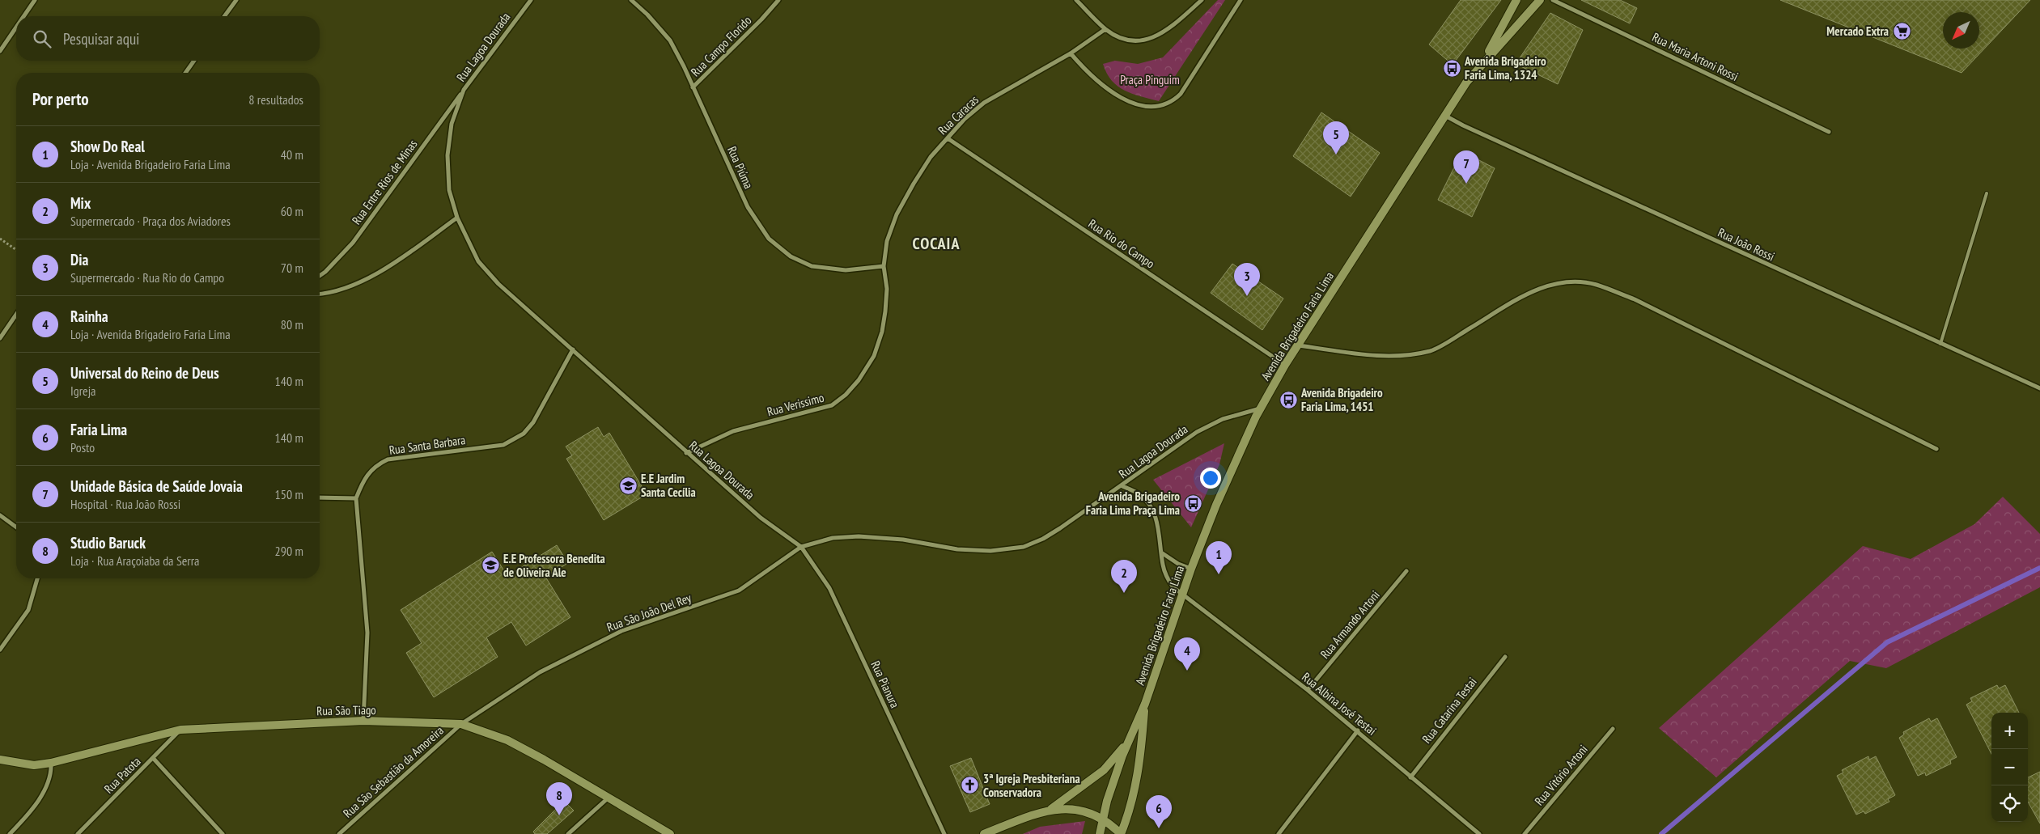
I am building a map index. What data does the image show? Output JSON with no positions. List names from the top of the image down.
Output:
{
  "streets": {
    "main road": ["Avenida Brigadeiro Faria Lima", "Rua São Tiago"],
    "street": [
      "Rua Campo Florido",
      "Rua Lagoa Dourada",
      "Rua Maria Artoni Rossi",
      "Rua Caracas",
      "Rua Piúma",
      "Rua Entre Rios de Minas",
      "Rua Rio do Campo",
      "Rua João Rossi",
      "Rua Verissimo",
      "Rua Santa Barbara",
      "Rua São João Del Rey",
      "Rua Armando Artoni",
      "Rua Pianura",
      "Rua Albina José Testai",
      "Rua Catarina Testai",
      "Rua São Sebastião da Amoreira",
      "Rua Patota",
      "Rua Vitório Artoni"
    ]
  },
  "crossings": [
    ["Rua Campo Florido", "Rua Piúma"],
    ["Rua Lagoa Dourada", "Rua Entre Rios de Minas"],
    ["Rua Lagoa Dourada", "Avenida Brigadeiro Faria Lima"],
    ["Rua Lagoa Dourada", "Rua Verissimo"],
    ["Rua Lagoa Dourada", "Rua Santa Barbara"],
    ["Rua Lagoa Dourada", "Rua São João Del Rey"],
    ["Rua Lagoa Dourada", "Rua Pianura"],
    ["Rua Lagoa Dourada", "Rua Albina José Testai"],
    ["Rua Caracas", "Rua Piúma"],
    ["Rua Caracas", "Rua Rio do Campo"],
    ["Rua Caracas", "Rua Verissimo"],
    ["Rua Piúma", "Rua Verissimo"],
    ["Rua Rio do Campo", "Avenida Brigadeiro Faria Lima"],
    ["Rua João Rossi", "Avenida Brigadeiro Faria Lima"],
    ["Avenida Brigadeiro Faria Lima", "Rua Albina José Testai"],
    ["Rua Santa Barbara", "Rua São Tiago"],
    ["Rua São João Del Rey", "Rua Pianura"],
    ["Rua São João Del Rey", "Rua São Tiago"],
    ["Rua São João Del Rey", "Rua São Sebastião da Amoreira"],
    ["Rua Armando Artoni", "Rua Albina José Testai"],
    ["Rua Albina José Testai", "Rua Catarina Testai"],
    ["Rua São Tiago", "Rua São Sebastião da Amoreira"],
    ["Rua São Tiago", "Rua Patota"]
  ],
  "districts": ["COCAIA"],
  "parks": ["Praça Pinguim"],
  "places": {
    "supermarket": ["Mercado Extra"],
    "bus stop": ["Avenida Brigadeiro Faria Lima, 1324", "Avenida Brigadeiro Faria Lima, 1451", "Avenida Brigadeiro Faria Lima Praça Lima"],
    "school or university": ["E.E Jardim Santa Cecília", "E.E Professora Benedita de Oliveira Ale"],
    "church": ["3ª Igreja Presbiteriana Conservadora"]
  },
  "north": "bottom left",
  "page": {
    "search": "Pesquisar aqui",
    "heading": ["Por perto", "8 resultados"],
    "pins": [
      "5",
      "7",
      "3",
      "1",
      "2",
      "4",
      "8",
      "6"
    ],
    "list": [
      {
        "mark": "1",
        "name": "Show Do Real",
        "note": "Loja · Avenida Brigadeiro Faria Lima",
        "value": "40 m"
      },
      {
        "mark": "2",
        "name": "Mix",
        "note": "Supermercado · Praça dos Aviadores",
        "value": "60 m"
      },
      {
        "mark": "3",
        "name": "Dia",
        "note": "Supermercado · Rua Rio do Campo",
        "value": "70 m"
      },
      {
        "mark": "4",
        "name": "Rainha",
        "note": "Loja · Avenida Brigadeiro Faria Lima",
        "value": "80 m"
      },
      {
        "mark": "5",
        "name": "Universal do Reino de Deus",
        "note": "Igreja",
        "value": "140 m"
      },
      {
        "mark": "6",
        "name": "Faria Lima",
        "note": "Posto",
        "value": "140 m"
      },
      {
        "mark": "7",
        "name": "Unidade Básica de Saúde Jovaia",
        "note": "Hospital · Rua João Rossi",
        "value": "150 m"
      },
      {
        "mark": "8",
        "name": "Studio Baruck",
        "note": "Loja · Rua Araçoiaba da Serra",
        "value": "290 m"
      }
    ],
    "map_buttons": ["+", "−"]
  }
}
